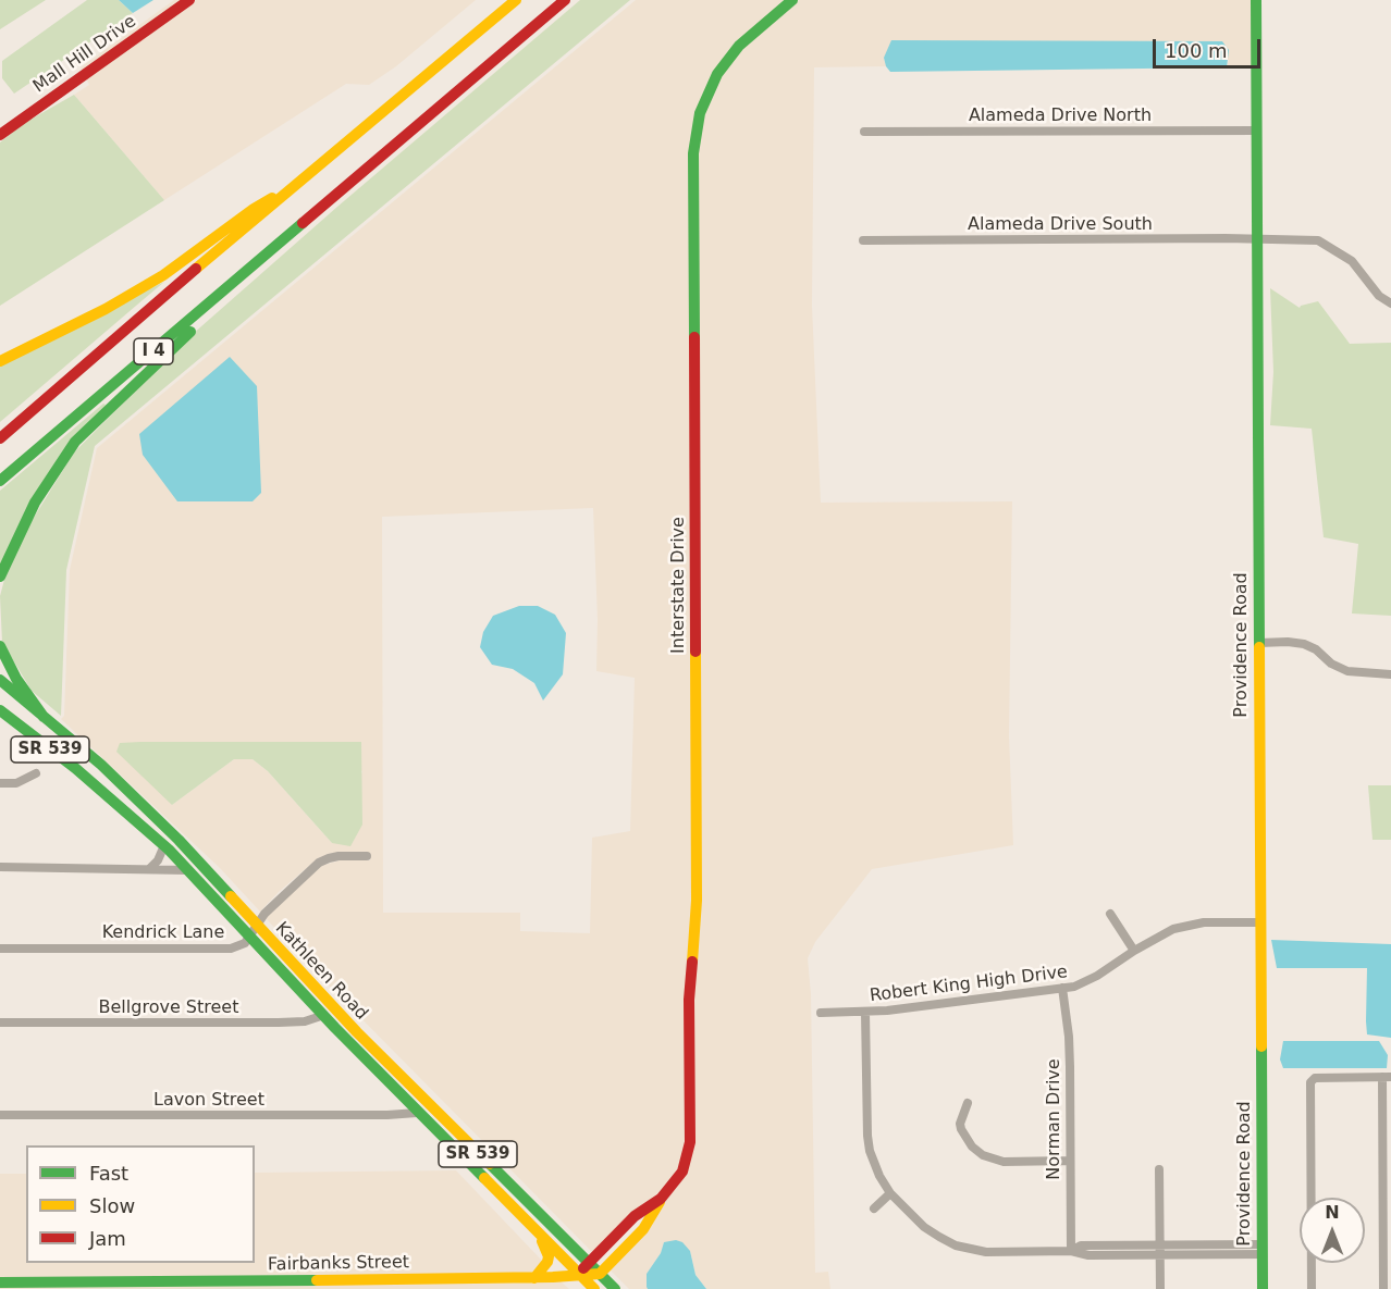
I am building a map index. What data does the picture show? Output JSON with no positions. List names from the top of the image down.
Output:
{
  "streets": {
    "main road": [
      "Mall Hill Drive",
      "I 4",
      "Interstate Drive",
      "Providence Road",
      "SR 539",
      "Kathleen Road",
      "Fairbanks Street"
    ],
    "street": [
      "Alameda Drive North",
      "Alameda Drive South",
      "Kendrick Lane",
      "Robert King High Drive",
      "Bellgrove Street",
      "Lavon Street",
      "Norman Drive"
    ]
  },
  "crossings": [
    ["Alameda Drive North", "Providence Road"],
    ["Alameda Drive South", "Providence Road"],
    ["Interstate Drive", "Kathleen Road"],
    ["Interstate Drive", "Fairbanks Street"],
    ["Providence Road", "Robert King High Drive"],
    ["Kendrick Lane", "Kathleen Road"],
    ["Kathleen Road", "Bellgrove Street"],
    ["Kathleen Road", "Lavon Street"],
    ["Kathleen Road", "Fairbanks Street"],
    ["Robert King High Drive", "Norman Drive"]
  ],
  "legend": ["Fast", "Slow", "Jam"],
  "scale_bar": "100 m",
  "north": "top"
}
